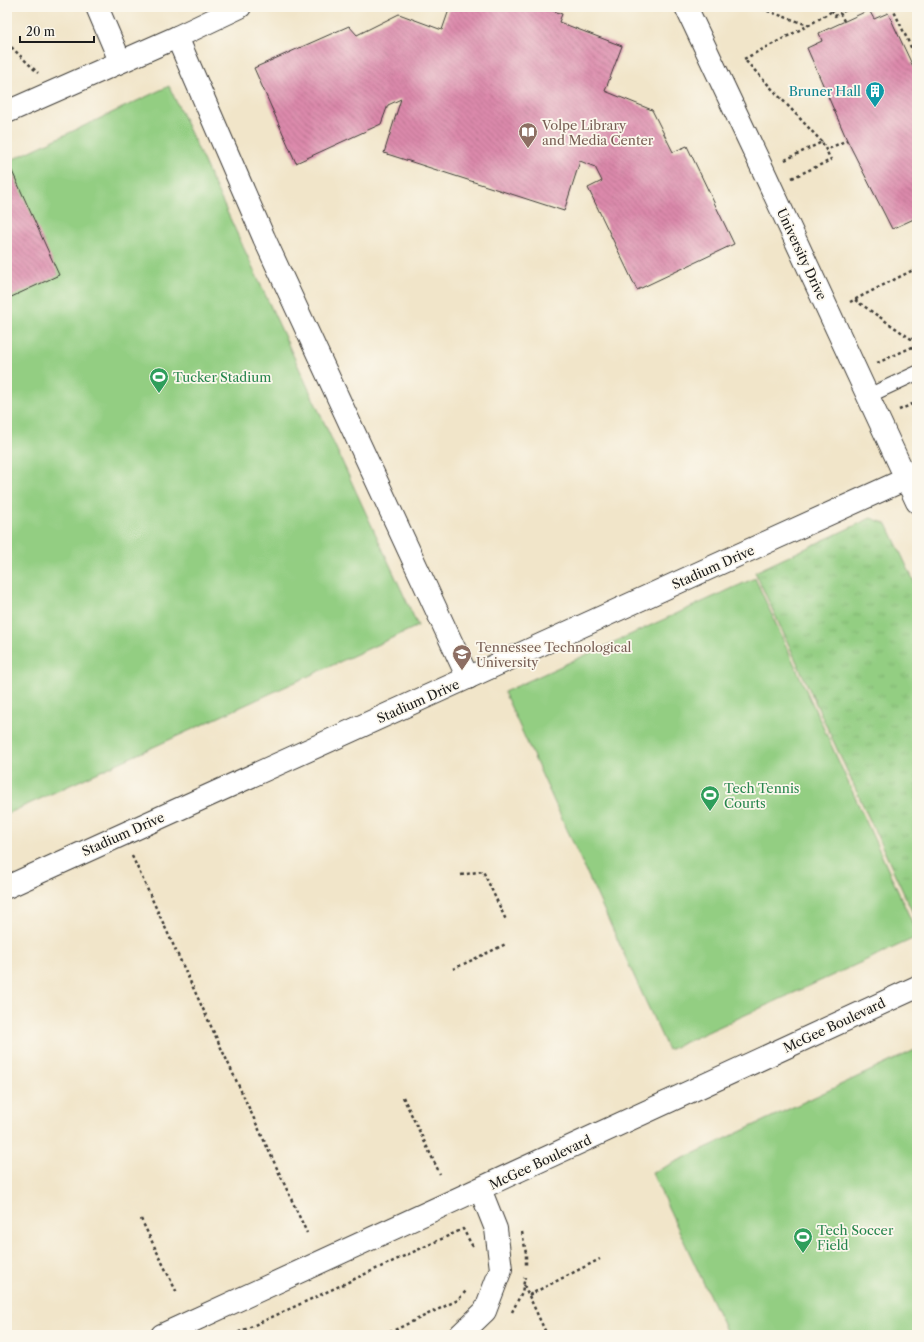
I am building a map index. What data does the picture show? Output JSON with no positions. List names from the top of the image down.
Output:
{
  "streets": {
    "street": ["University Drive", "Stadium Drive", "McGee Boulevard"]
  },
  "crossings": [
    ["University Drive", "Stadium Drive"]
  ],
  "places": {
    "building": ["Bruner Hall"],
    "library": ["Volpe Library and Media Center"],
    "sports": ["Tucker Stadium", "Tech Tennis Courts", "Tech Soccer Field"],
    "school or university": ["Tennessee Technological University"]
  },
  "scale_bar": "20 m"
}
